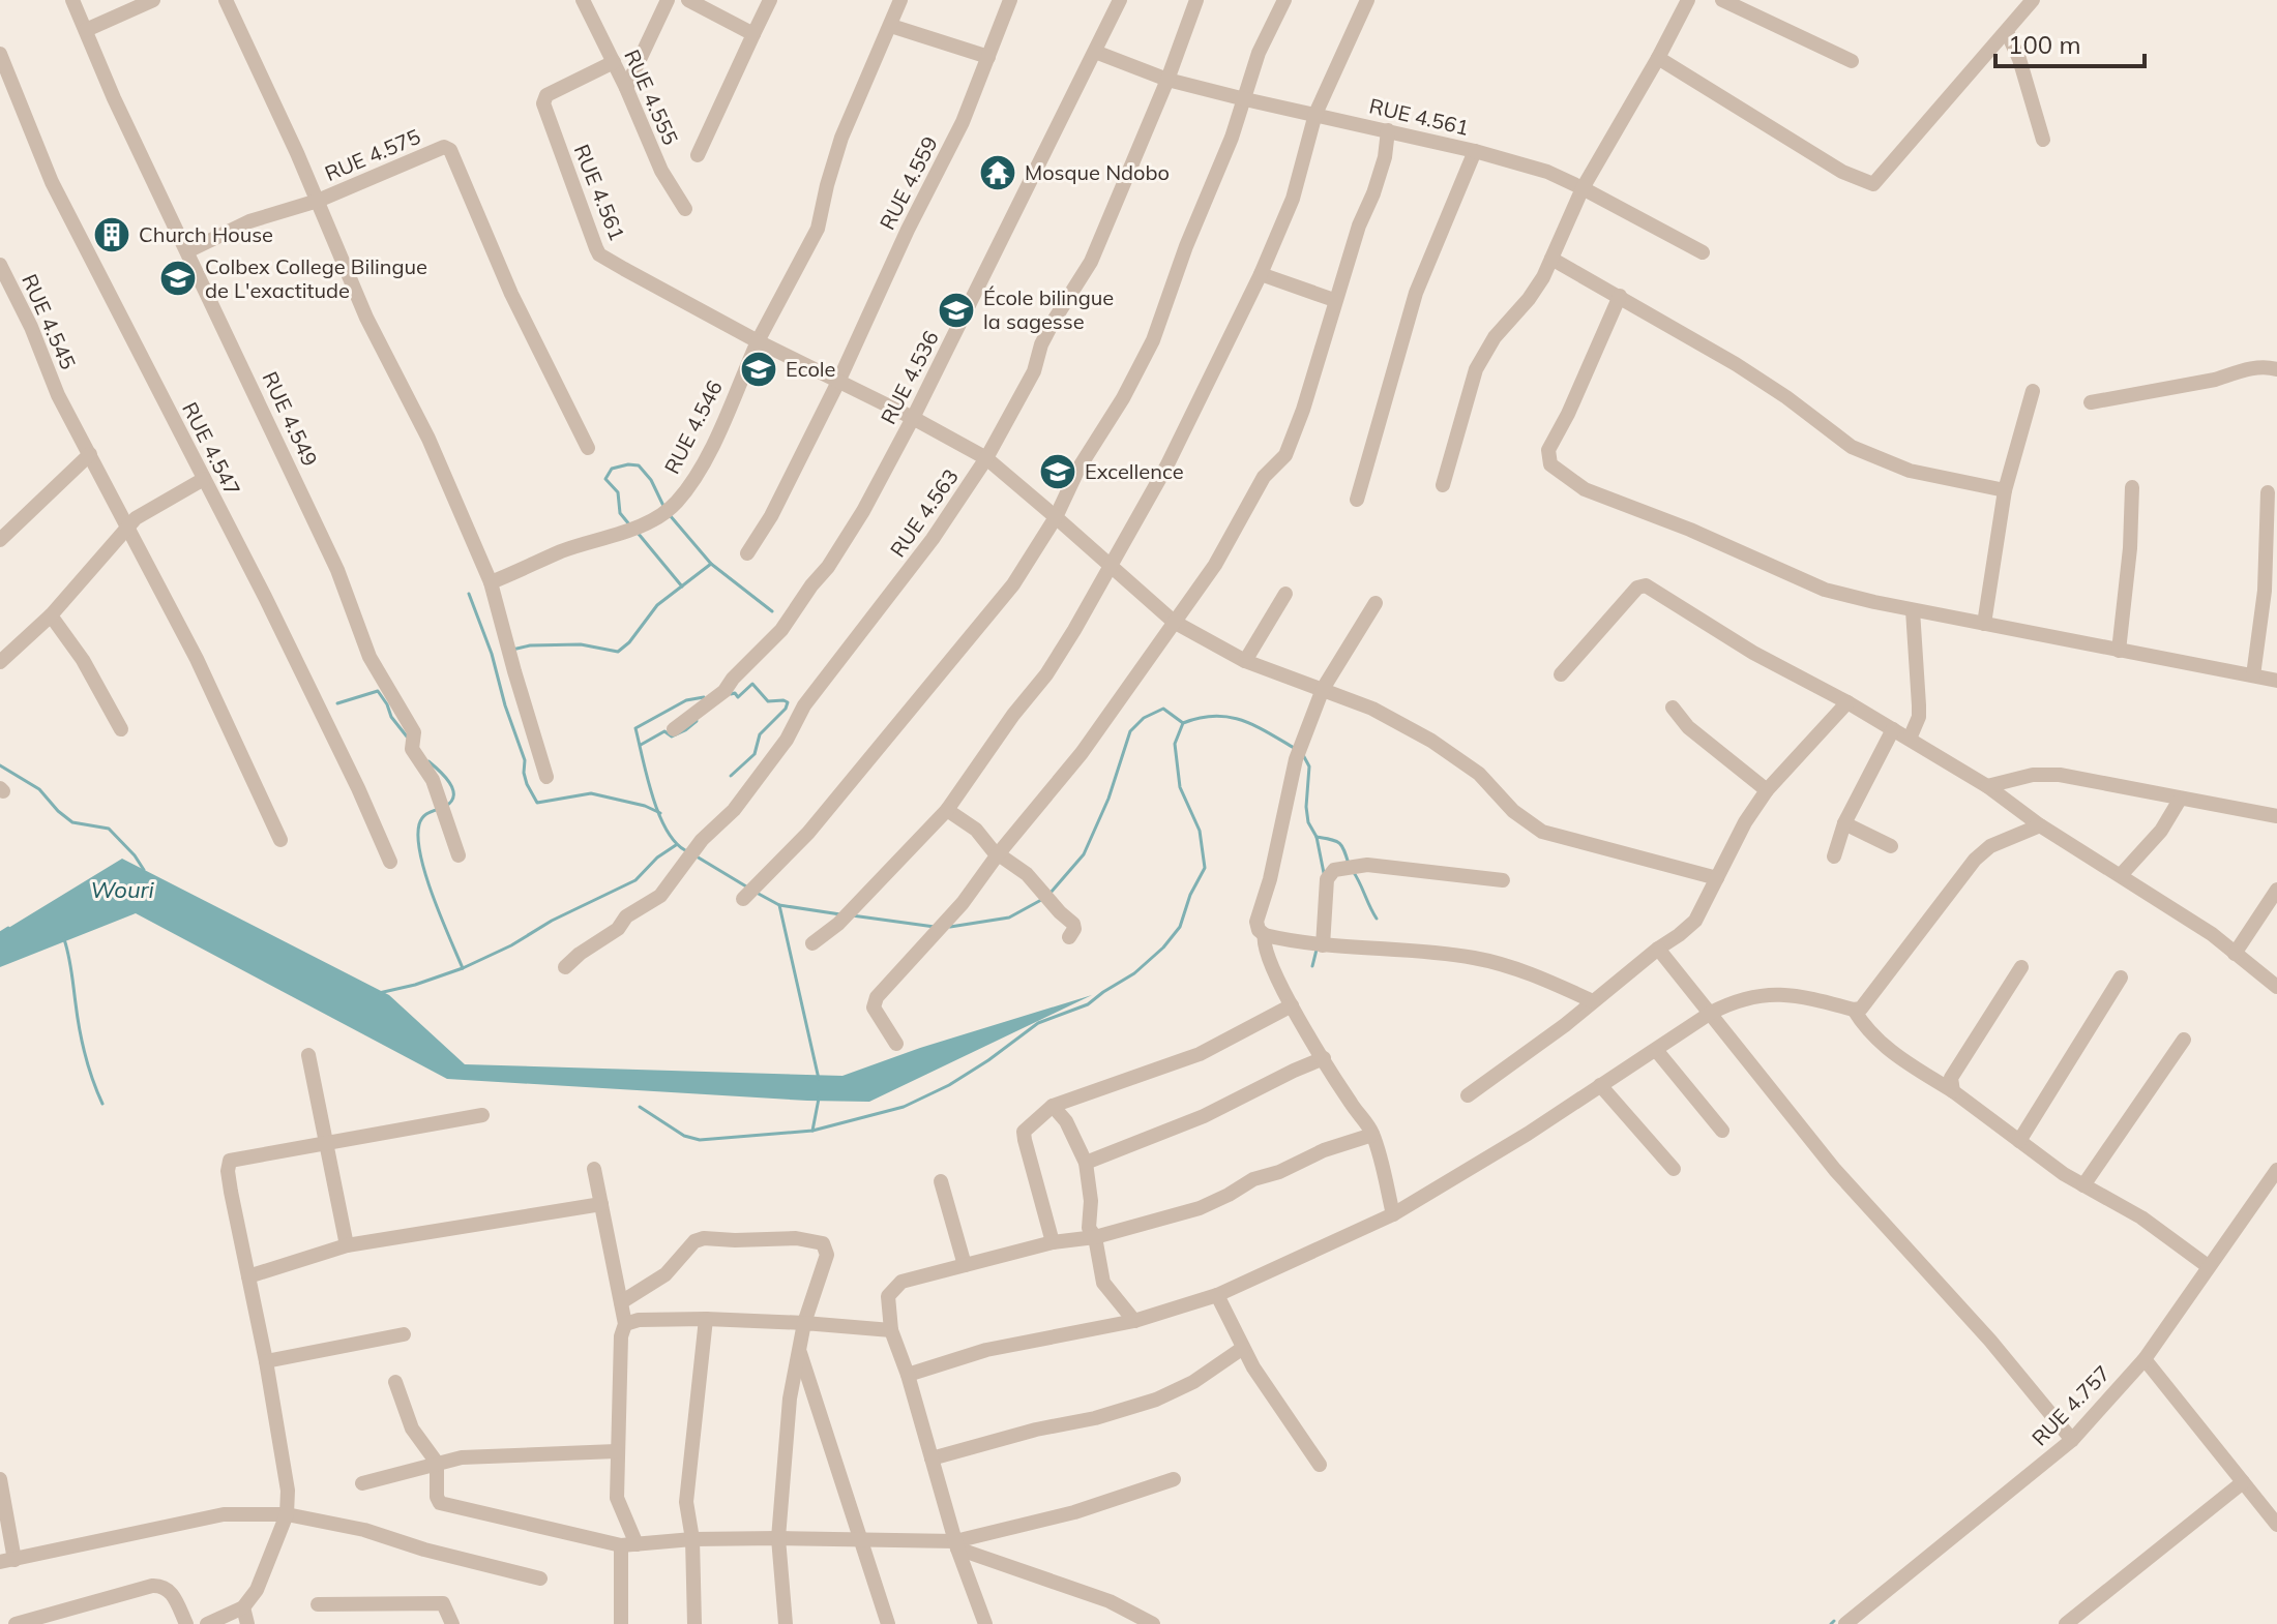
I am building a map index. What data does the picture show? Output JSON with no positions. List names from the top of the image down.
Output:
{
  "streets": {
    "street": [
      "RUE 4.555",
      "RUE 4.561",
      "RUE 4.575",
      "RUE 4.559",
      "RUE 4.545",
      "RUE 4.536",
      "RUE 4.549",
      "RUE 4.546",
      "RUE 4.547",
      "RUE 4.563",
      "RUE 4.757"
    ]
  },
  "crossings": [
    ["RUE 4.555", "RUE 4.561"],
    ["RUE 4.561", "RUE 4.536"],
    ["RUE 4.561", "RUE 4.546"],
    ["RUE 4.561", "RUE 4.563"],
    ["RUE 4.575", "RUE 4.549"]
  ],
  "water": ["Wouri"],
  "places": {
    "temple": ["Mosque Ndobo"],
    "building": ["Church House"],
    "school or university": [
      "Colbex College Bilingue de L'exactitude",
      "École bilingue la sagesse",
      "Ecole",
      "Excellence"
    ]
  },
  "scale_bar": "100 m"
}
